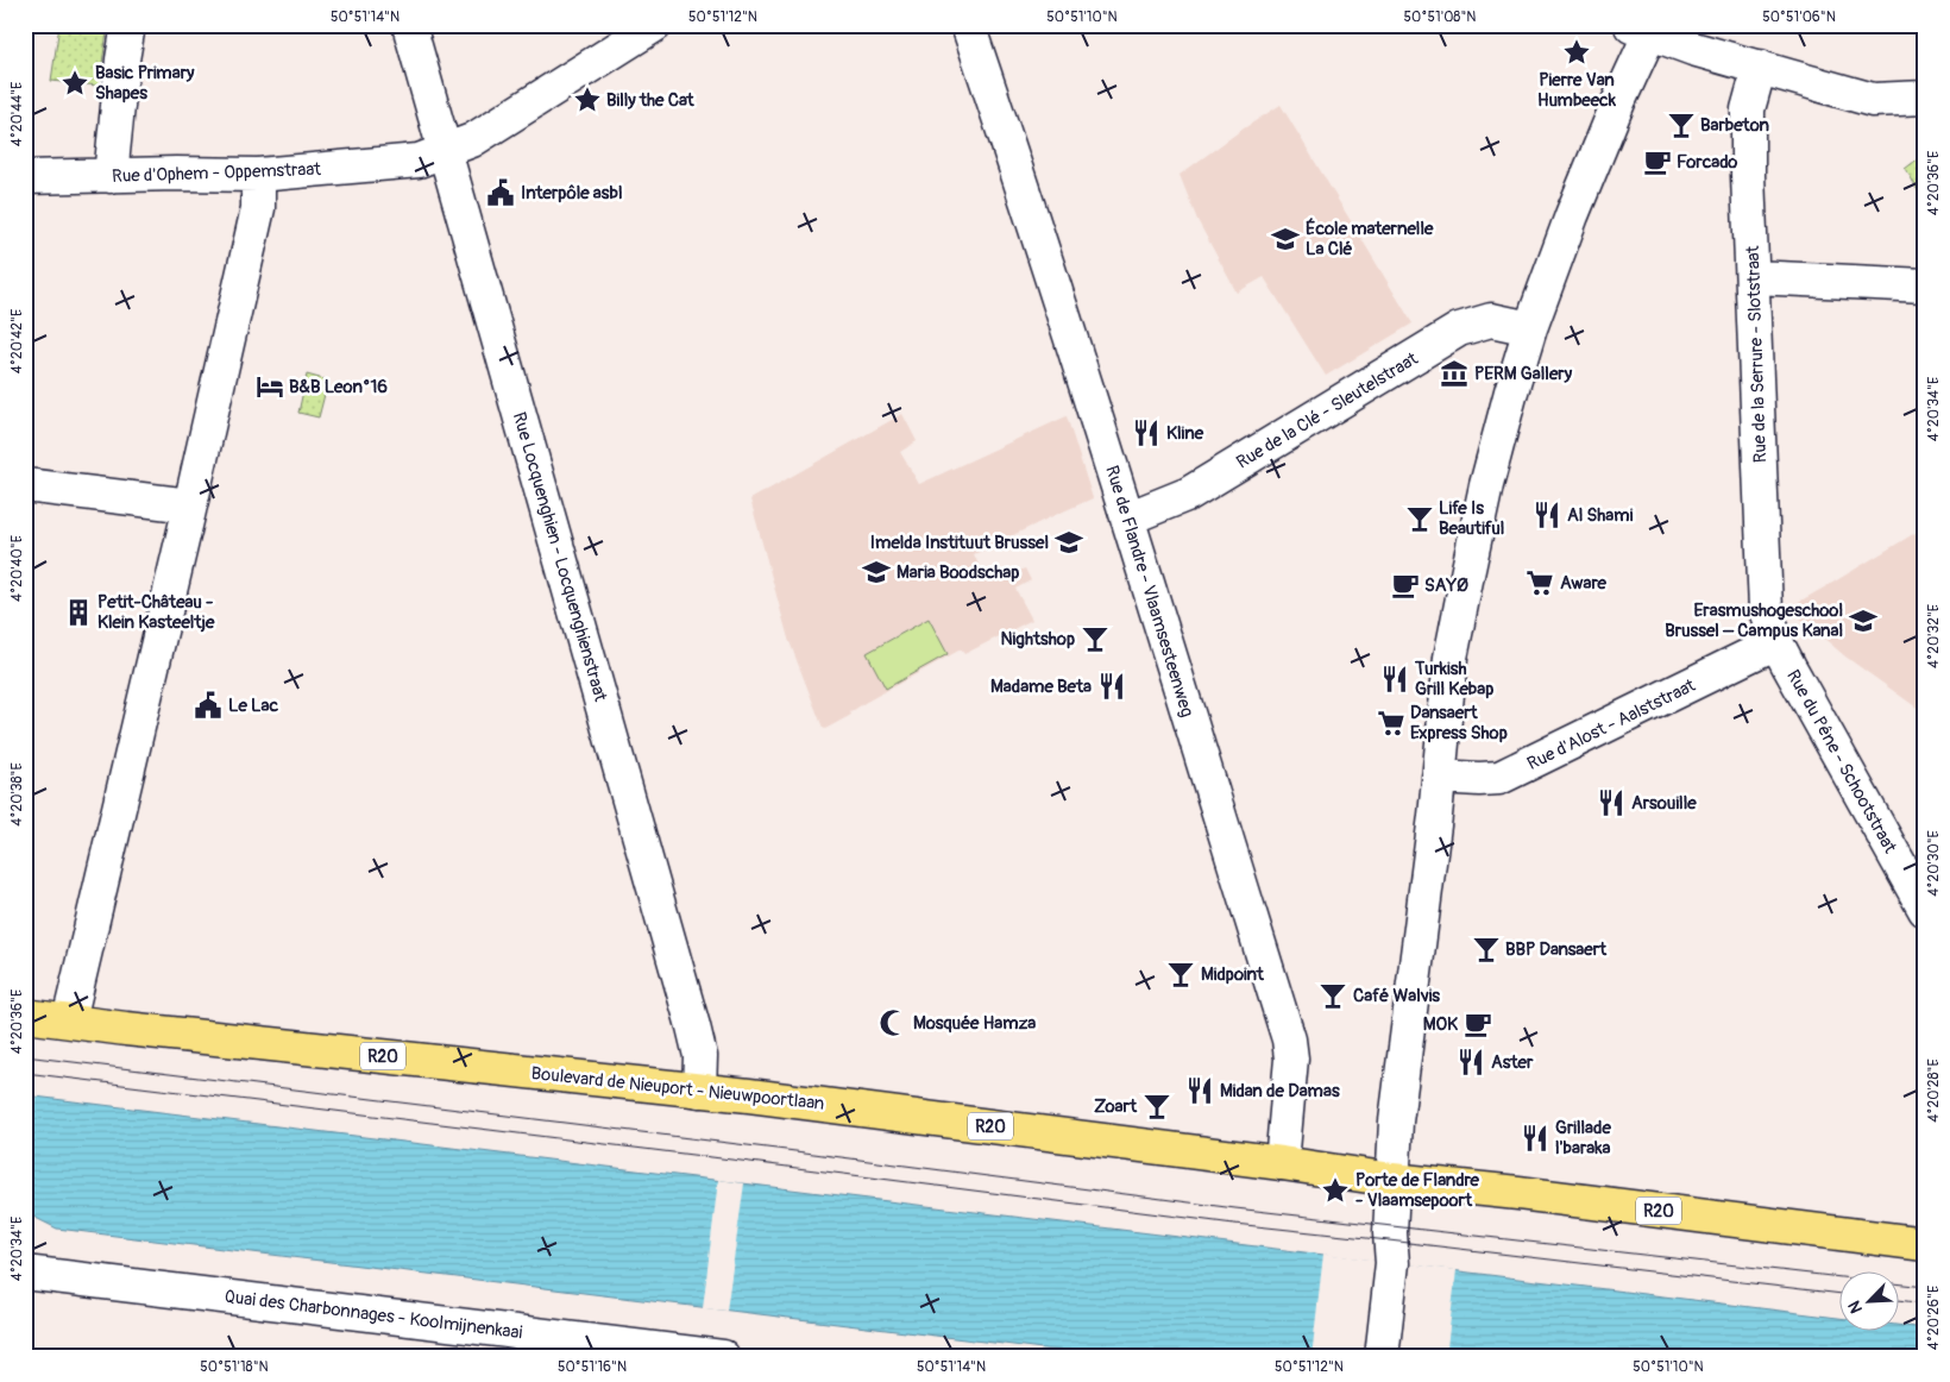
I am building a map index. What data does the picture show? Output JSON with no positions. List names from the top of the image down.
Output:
{
  "streets": {
    "main road": ["R20", "Boulevard de Nieuport - Nieuwpoortlaan"],
    "street": [
      "Rue d'Ophem - Oppemstraat",
      "Rue de la Serrure - Slotstraat",
      "Rue de la Clé - Sleutelstraat",
      "Rue Locquenghien - Locquenghienstraat",
      "Rue de Flandre - Vlaamsesteenweg",
      "Rue d'Alost - Aalststraat",
      "Rue du Pêne - Schootstraat",
      "Quai des Charbonnages - Koolmijnenkaai"
    ]
  },
  "crossings": [
    ["Rue d'Ophem - Oppemstraat", "Rue Locquenghien - Locquenghienstraat"],
    ["Rue de la Serrure - Slotstraat", "Rue d'Alost - Aalststraat"],
    ["Rue de la Serrure - Slotstraat", "Rue du Pêne - Schootstraat"],
    ["Rue de la Clé - Sleutelstraat", "Rue de Flandre - Vlaamsesteenweg"],
    ["Rue Locquenghien - Locquenghienstraat", "Boulevard de Nieuport - Nieuwpoortlaan"],
    ["Rue de Flandre - Vlaamsesteenweg", "Boulevard de Nieuport - Nieuwpoortlaan"],
    ["Rue d'Alost - Aalststraat", "Rue du Pêne - Schootstraat"],
    ["R20", "Boulevard de Nieuport - Nieuwpoortlaan"]
  ],
  "places": {
    "place": [
      "Pierre Van Humbeeck",
      "Basic Primary Shapes",
      "Billy the Cat",
      "Porte de Flandre - Vlaamsepoort"
    ],
    "bar": [
      "Barbeton",
      "Life Is Beautiful",
      "Nightshop",
      "BBP Dansaert",
      "Midpoint",
      "Café Walvis",
      "Zoart"
    ],
    "cafe": ["Forcado", "SAYØ", "MOK"],
    "public building": ["Interpôle asbl", "Le Lac"],
    "school or university": [
      "École maternelle La Clé",
      "Imelda Instituut Brussel",
      "Maria Boodschap",
      "Erasmushogeschool Brussel – Campus Kanal"
    ],
    "museum": ["PERM Gallery"],
    "hotel": ["B&B Leon°16"],
    "restaurant": [
      "Kline",
      "Al Shami",
      "Turkish Grill Kebap",
      "Madame Beta",
      "Arsouille",
      "Aster",
      "Midan de Damas",
      "Grillade l'baraka"
    ],
    "supermarket": ["Aware", "Dansaert Express Shop"],
    "building": ["Petit-Château - Klein Kasteeltje"],
    "mosque": ["Mosquée Hamza"]
  },
  "north": "bottom left",
  "coordinates": [
    "50°51'14\"N",
    "50°51'12\"N",
    "50°51'10\"N",
    "50°51'08\"N",
    "50°51'06\"N",
    "4°20'44\"E",
    "4°20'36\"E",
    "4°20'42\"E",
    "4°20'34\"E",
    "4°20'40\"E",
    "4°20'32\"E",
    "4°20'38\"E",
    "4°20'30\"E",
    "4°20'28\"E",
    "4°20'26\"E",
    "50°51'18\"N",
    "50°51'16\"N"
  ]
}
